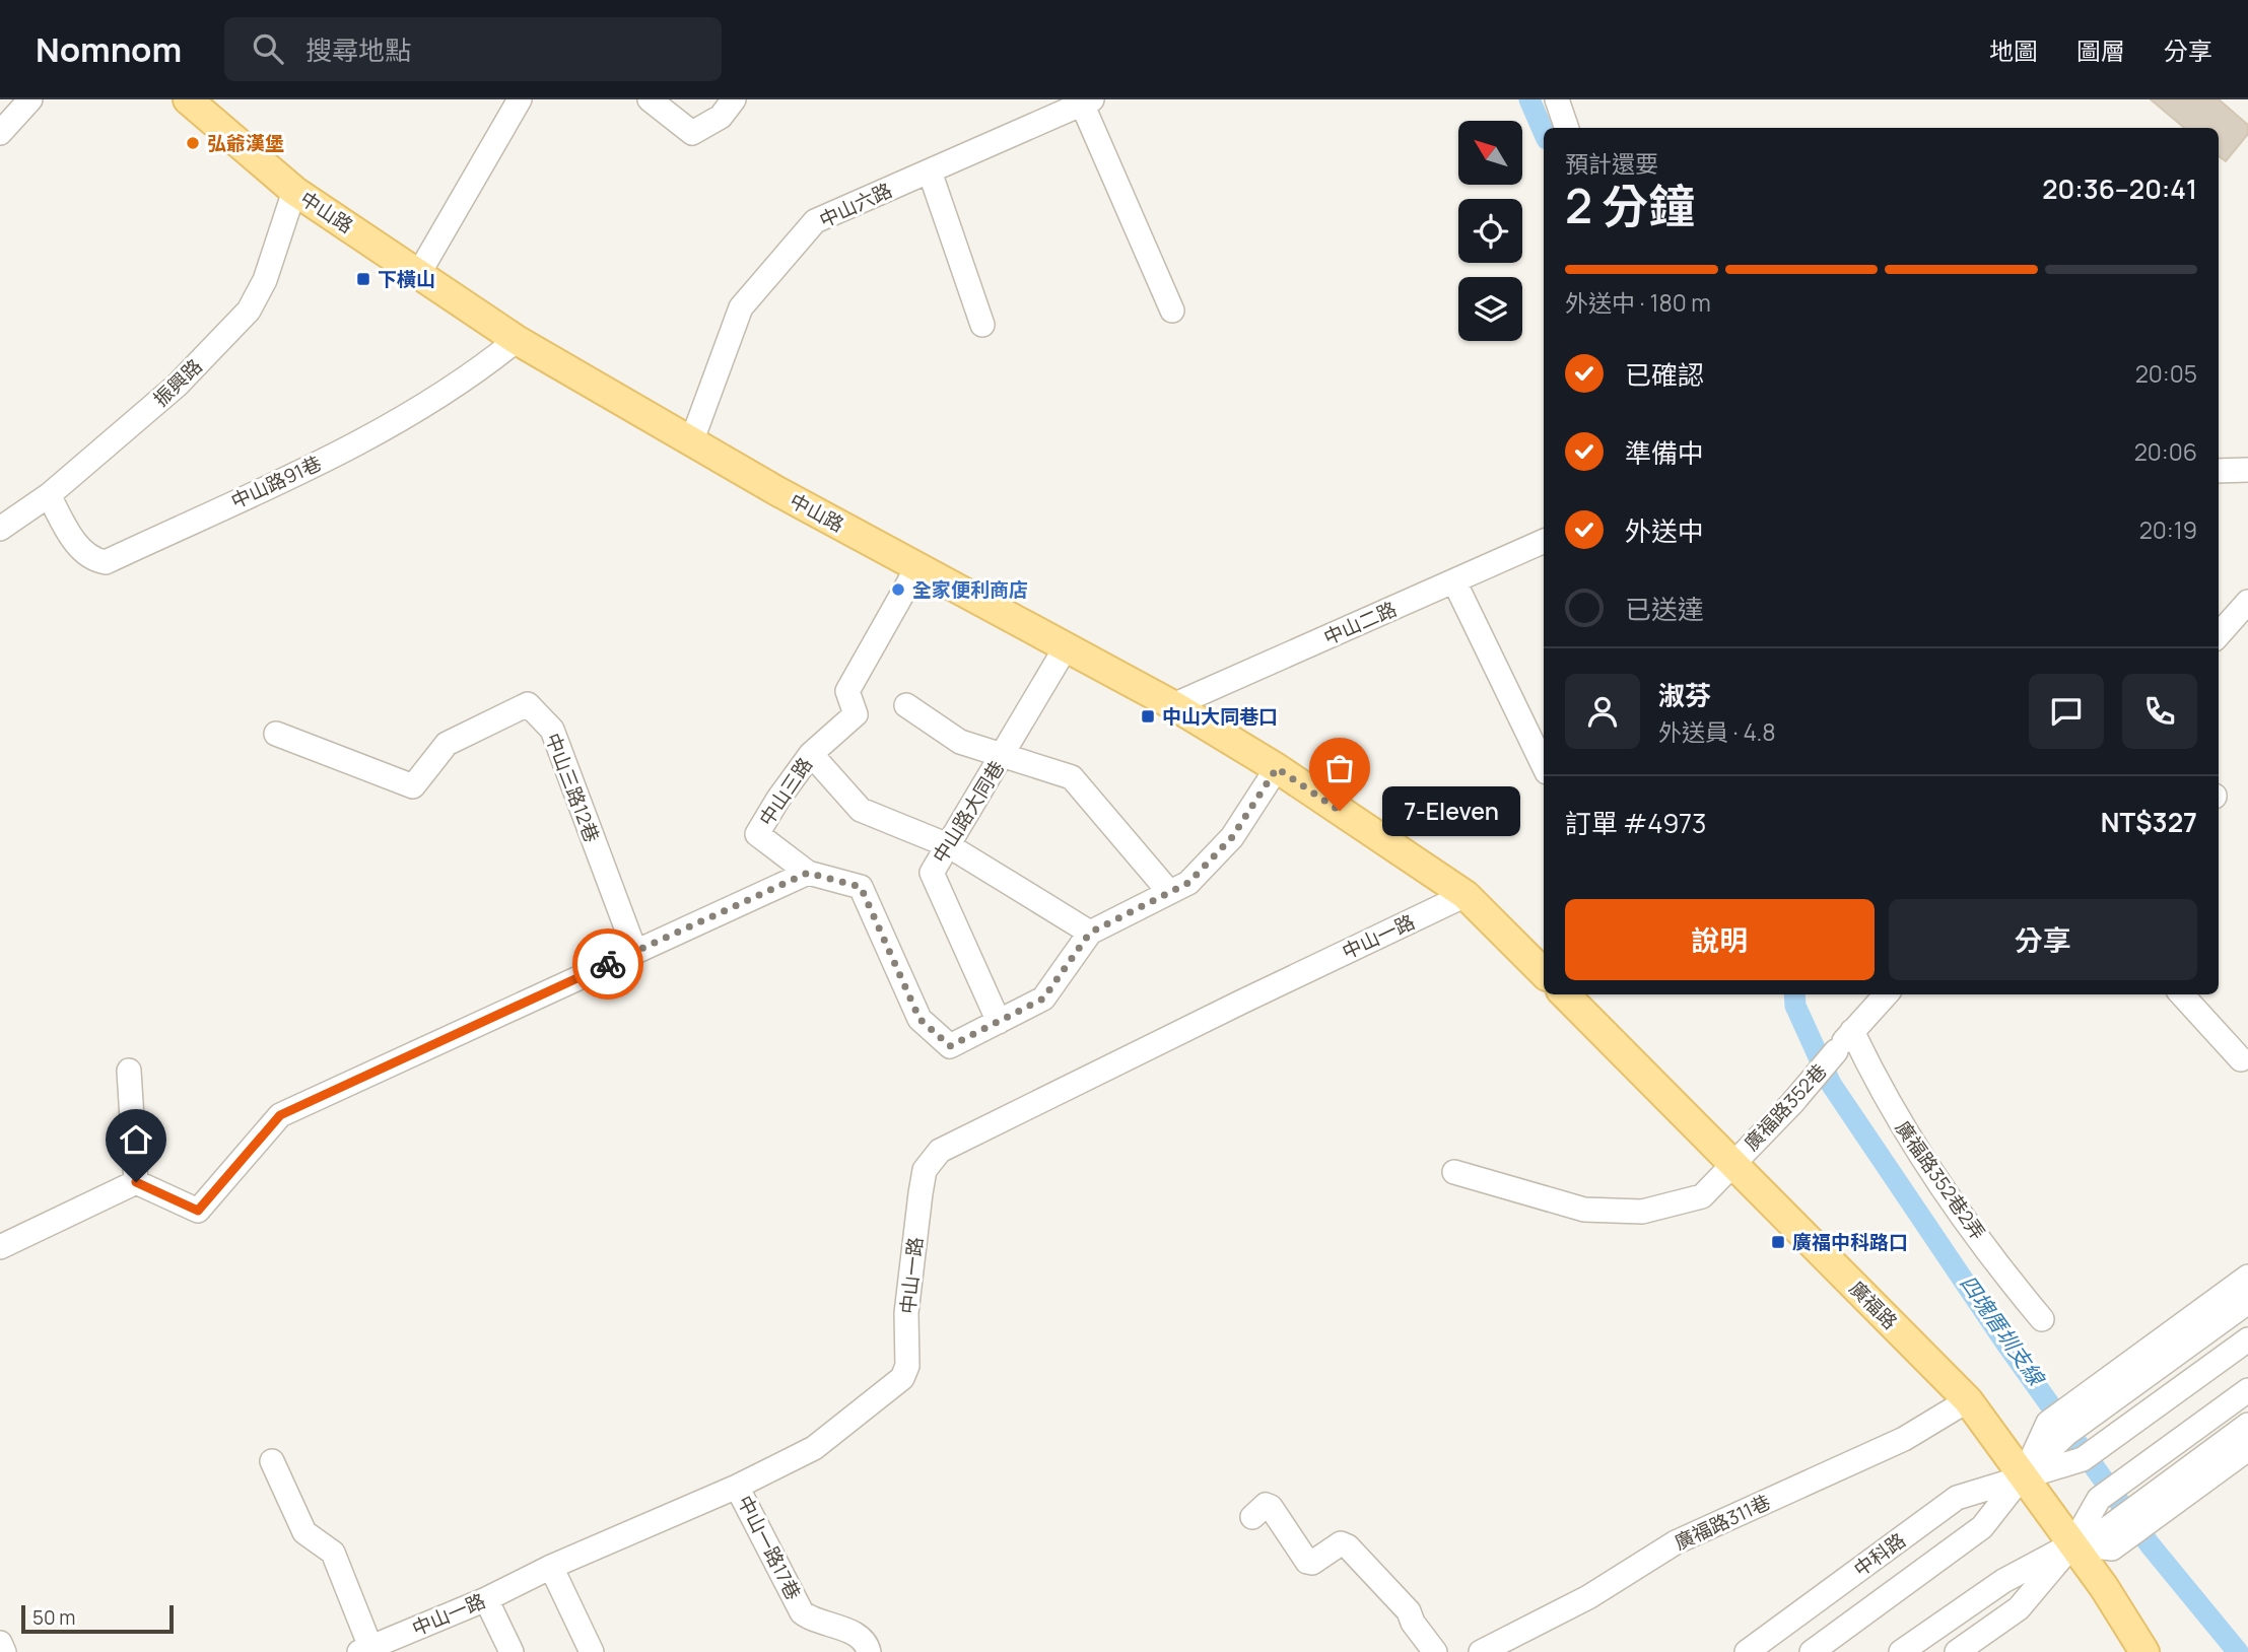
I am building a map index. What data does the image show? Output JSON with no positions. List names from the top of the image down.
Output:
{
  "streets": {
    "main road": ["中山路", "廣福路"],
    "street": [
      "中山六路",
      "振興路",
      "中山路91巷",
      "中山二路",
      "中山三路12巷",
      "中山三路",
      "中山路大同巷",
      "中山一路",
      "廣福路352巷",
      "廣福路352巷2弄",
      "廣福路311巷",
      "中山一路17巷",
      "中科路"
    ]
  },
  "crossings": [
    ["中山六路", "中山路"],
    ["中山路", "振興路"],
    ["中山路", "中山路91巷"],
    ["中山路", "中山二路"],
    ["中山路", "中山三路"],
    ["中山路", "中山路大同巷"],
    ["中山路", "中山一路"],
    ["振興路", "中山路91巷"],
    ["中山一路", "中山一路17巷"],
    ["廣福路352巷", "廣福路352巷2弄"],
    ["廣福路352巷", "廣福路"],
    ["廣福路", "廣福路311巷"],
    ["廣福路", "中科路"]
  ],
  "water": ["四塊厝圳支線"],
  "places": {
    "other": ["弘爺漢堡", "全家便利商店", "7-Eleven"],
    "transit": ["下橫山", "中山大同巷口", "廣福中科路口"]
  },
  "scale_bar": "50 m",
  "north": "top left",
  "page": {
    "header": "Nomnom",
    "search": "搜尋地點",
    "nav": ["地圖", "圖層", "分享"],
    "heading": ["2 分鐘", "預計還要", "20:36–20:41"],
    "panel": [
      "淑芬",
      "外送員 · 4.8",
      "訂單 #4973",
      "NT$327"
    ],
    "bar": "外送中 · 180 m",
    "list": [
      ["已確認", "20:05"],
      ["準備中", "20:06"],
      ["外送中", "20:19"],
      "已送達"
    ],
    "bubble": "7-Eleven",
    "buttons": ["說明", "分享"],
    "scale": "50 m"
  }
}
